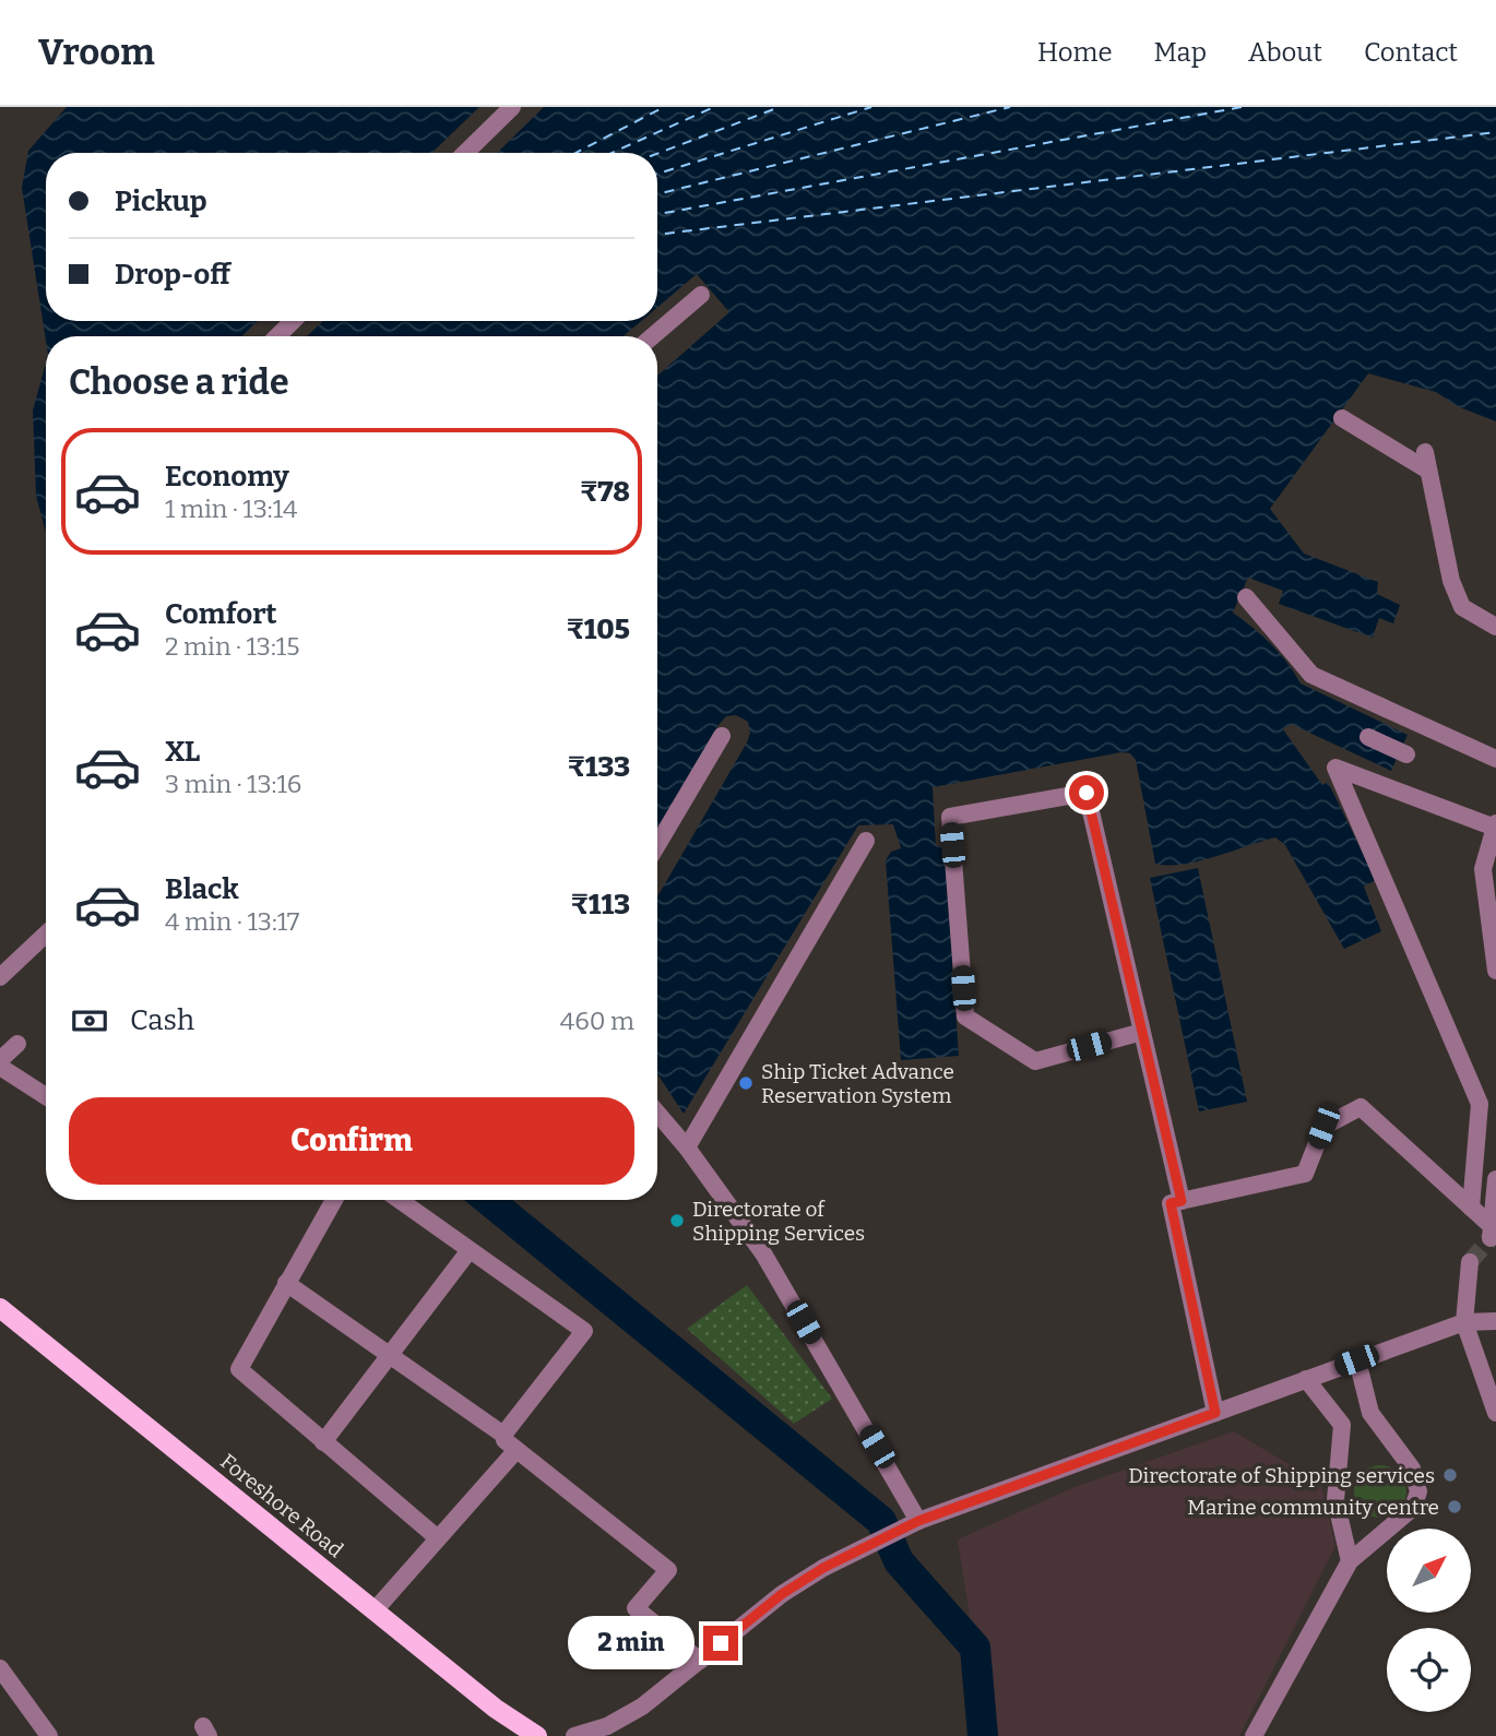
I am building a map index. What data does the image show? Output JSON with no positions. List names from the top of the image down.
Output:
{
  "streets": {
    "main road": ["Foreshore Road"]
  },
  "places": [
    "Ship Ticket Advance Reservation System",
    "Directorate of Shipping Services",
    "Directorate of Shipping services",
    "Marine community centre"
  ],
  "north": "top right",
  "page": {
    "header": "Vroom",
    "nav": [
      "Home",
      "Map",
      "About",
      "Contact"
    ],
    "banner": ["Pickup", "Drop-off"],
    "heading": "Choose a ride",
    "list": [
      {
        "name": "Economy",
        "note": "1 min · 13:14",
        "value": "₹78"
      },
      {
        "name": "Comfort",
        "note": "2 min · 13:15",
        "value": "₹105"
      },
      {
        "name": "XL",
        "note": "3 min · 13:16",
        "value": "₹133"
      },
      {
        "name": "Black",
        "note": "4 min · 13:17",
        "value": "₹113"
      }
    ],
    "pay": ["Cash", "460 m"],
    "buttons": "Confirm",
    "bubble": "2 min"
  }
}
